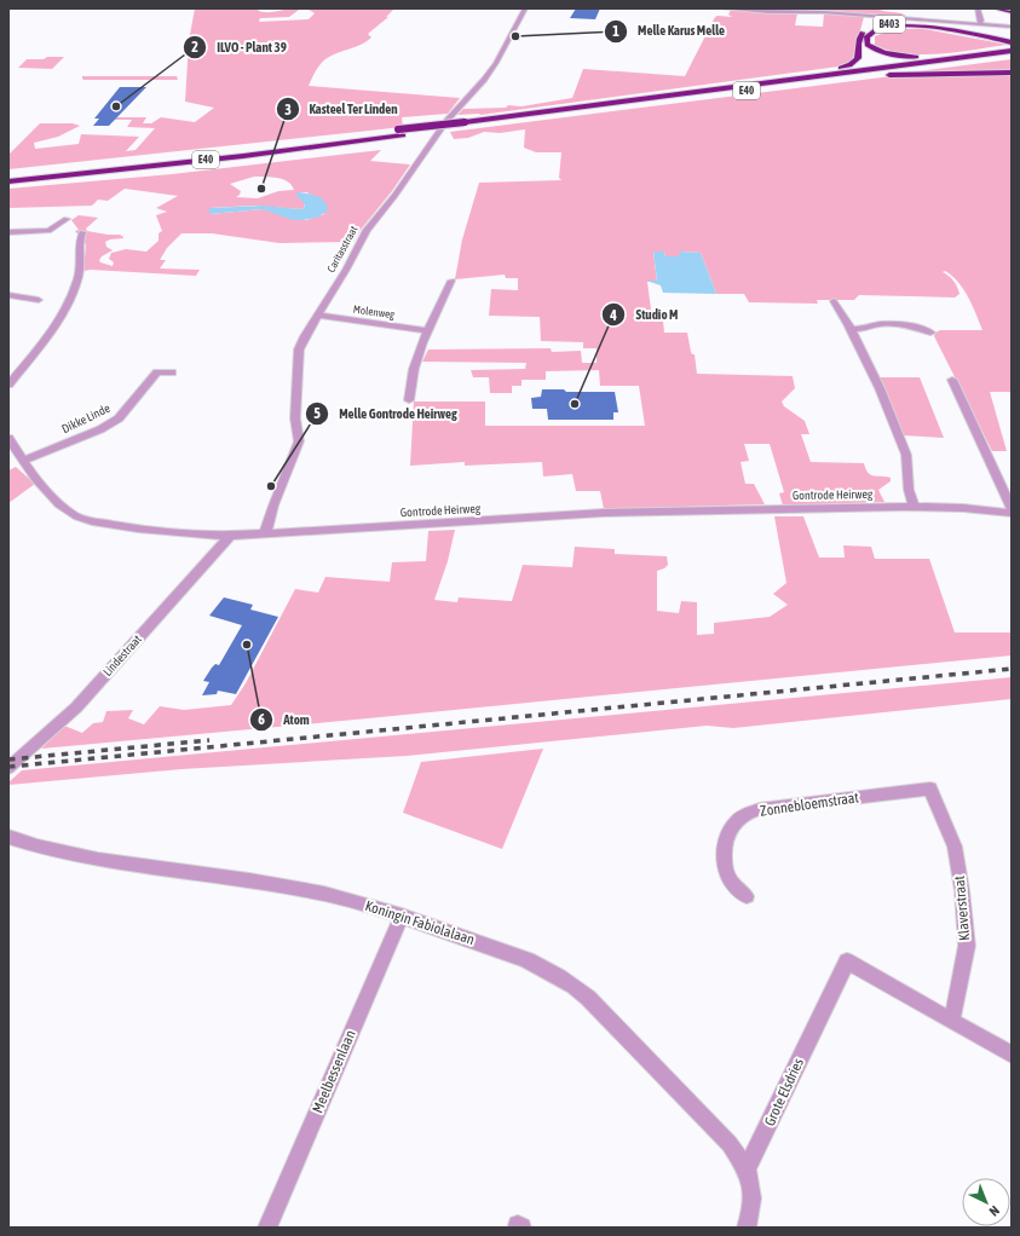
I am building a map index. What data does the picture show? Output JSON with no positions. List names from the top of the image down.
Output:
{
  "streets": {
    "highway": ["B403", "E40"],
    "street": [
      "Caritasstraat",
      "Molenweg",
      "Dikke Linde",
      "Gontrode Heirweg",
      "Lindestraat",
      "Zonnebloemstraat",
      "Klaverstraat",
      "Koningin Fabiolalaan",
      "Meelbessenlaan",
      "Grote Elsdries"
    ]
  },
  "crossings": [
    ["B403", "E40"],
    ["Caritasstraat", "Molenweg"],
    ["Caritasstraat", "Gontrode Heirweg"],
    ["Dikke Linde", "Gontrode Heirweg"],
    ["Gontrode Heirweg", "Lindestraat"],
    ["Zonnebloemstraat", "Klaverstraat"],
    ["Klaverstraat", "Grote Elsdries"],
    ["Koningin Fabiolalaan", "Meelbessenlaan"],
    ["Koningin Fabiolalaan", "Grote Elsdries"]
  ],
  "places": [
    "Melle Karus Melle",
    "ILVO - Plant 39",
    "Kasteel Ter Linden",
    "Studio M",
    "Melle Gontrode Heirweg",
    "Atom"
  ],
  "north": "bottom right"
}
